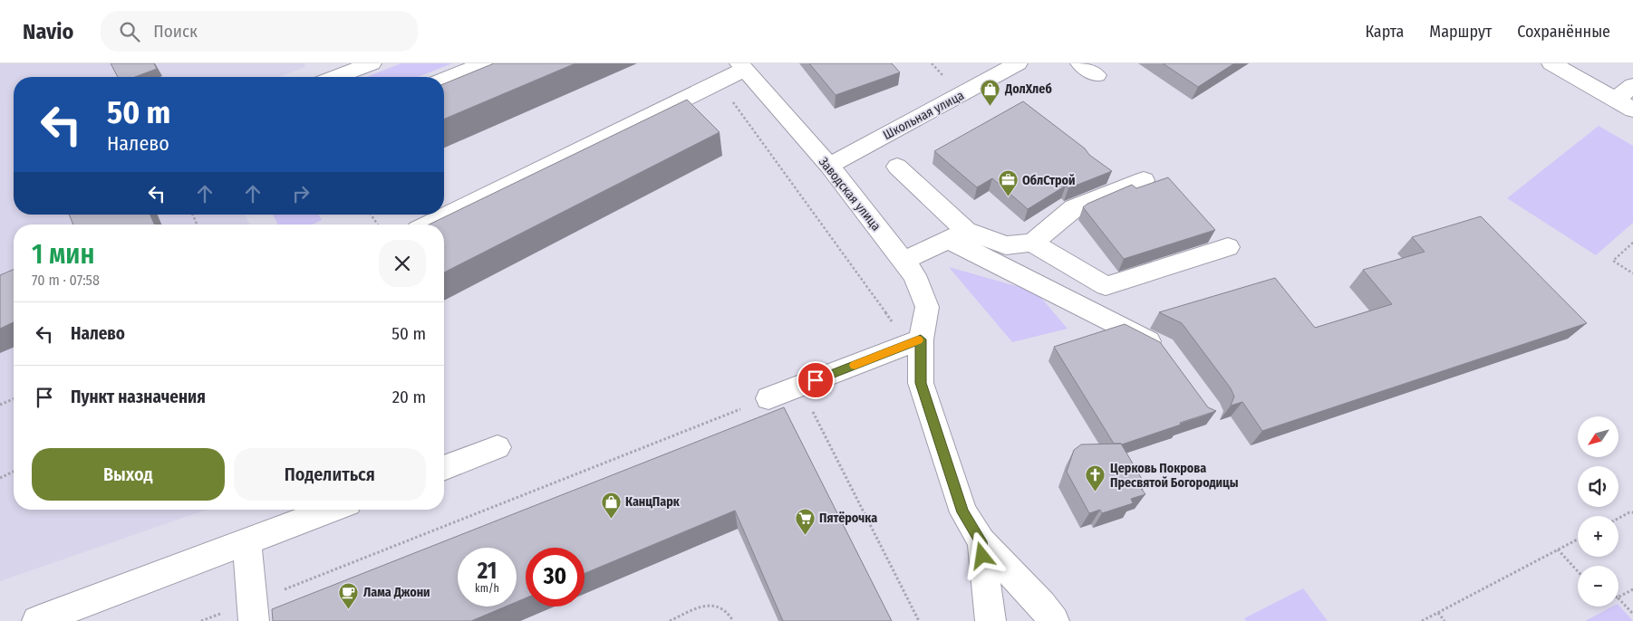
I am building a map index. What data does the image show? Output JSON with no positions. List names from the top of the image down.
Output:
{
  "streets": {
    "street": ["Школьная улица", "Заводская улица"]
  },
  "crossings": [
    ["Школьная улица", "Заводская улица"]
  ],
  "places": {
    "shop": ["ДолХлеб", "КанцПарк"],
    "office": ["ОблСтрой"],
    "church": ["Церковь Покрова Пресвятой Богородицы"],
    "supermarket": ["Пятёрочка"],
    "cafe": ["Лама Джони"]
  },
  "north": "bottom left",
  "page": {
    "header": "Navio",
    "search": "Поиск",
    "nav": ["Карта", "Маршрут", "Сохранённые"],
    "turn": ["50 m", "Налево"],
    "heading": ["1 мин", "70 m · 07:58"],
    "list": [
      {
        "name": "Налево",
        "value": "50 m"
      },
      {
        "name": "Пункт назначения",
        "value": "20 m"
      }
    ],
    "map_buttons": ["+", "−"],
    "buttons": ["Выход", "Поделиться"],
    "speed": "21 km/h",
    "limit": "30"
  }
}
